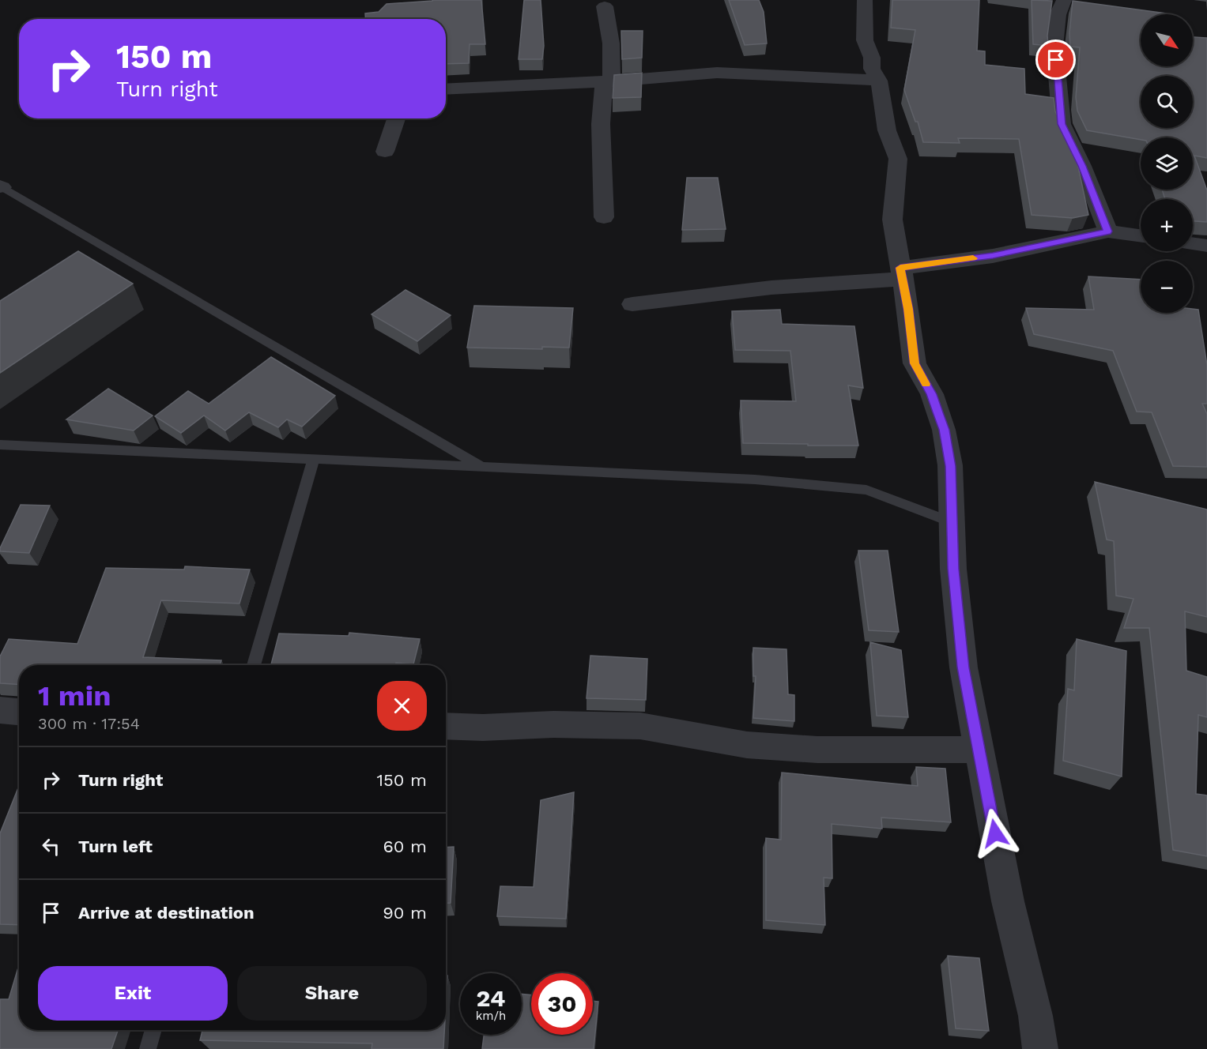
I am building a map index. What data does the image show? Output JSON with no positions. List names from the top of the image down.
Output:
{
  "north": "bottom right",
  "page": {
    "map_buttons": ["+", "−"],
    "turn": ["150 m", "Turn right"],
    "heading": ["1 min", "300 m · 17:54"],
    "list": [
      {
        "name": "Turn right",
        "value": "150 m"
      },
      {
        "name": "Turn left",
        "value": "60 m"
      },
      {
        "name": "Arrive at destination",
        "value": "90 m"
      }
    ],
    "buttons": ["Exit", "Share"],
    "speed": "24 km/h",
    "limit": "30"
  }
}
